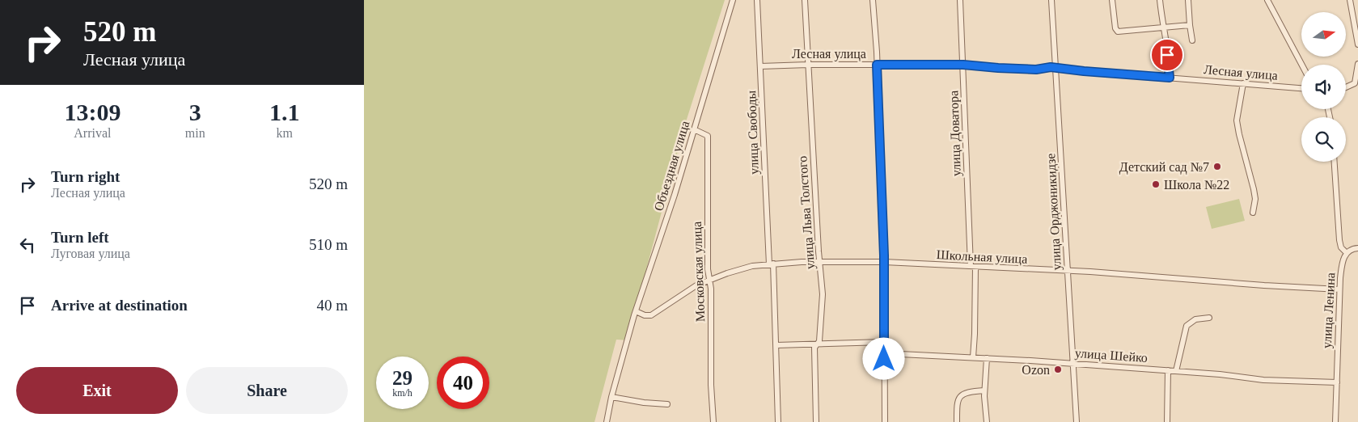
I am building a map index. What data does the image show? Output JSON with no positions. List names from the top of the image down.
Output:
{
  "streets": {
    "street": [
      "Лесная улица",
      "улица Свободы",
      "улица Доватора",
      "Объездная улица",
      "улица Орджоникидзе",
      "улица Льва Толстого",
      "Школьная улица",
      "Московская улица",
      "улица Ленина",
      "улица Шейко"
    ]
  },
  "crossings": [
    ["Лесная улица", "улица Свободы"],
    ["Лесная улица", "улица Доватора"],
    ["Лесная улица", "улица Орджоникидзе"],
    ["Лесная улица", "улица Льва Толстого"],
    ["улица Свободы", "Школьная улица"],
    ["улица Доватора", "Школьная улица"],
    ["улица Доватора", "улица Шейко"],
    ["Объездная улица", "Школьная улица"],
    ["Объездная улица", "Московская улица"],
    ["улица Орджоникидзе", "Школьная улица"],
    ["улица Орджоникидзе", "улица Шейко"],
    ["улица Льва Толстого", "Школьная улица"],
    ["Школьная улица", "Московская улица"],
    ["Школьная улица", "улица Ленина"],
    ["улица Ленина", "улица Шейко"]
  ],
  "places": ["Детский сад №7", "Школа №22", "Ozon"],
  "north": "right",
  "page": {
    "turn": ["520 m", "Лесная улица"],
    "eta": [
      "13:09",
      "Arrival",
      "3",
      "min",
      "1.1",
      "km"
    ],
    "list": [
      {
        "name": "Turn right",
        "note": "Лесная улица",
        "value": "520 m"
      },
      {
        "name": "Turn left",
        "note": "Луговая улица",
        "value": "510 m"
      },
      {
        "name": "Arrive at destination",
        "value": "40 m"
      }
    ],
    "speed": "29 km/h",
    "limit": "40",
    "buttons": ["Exit", "Share"]
  }
}
